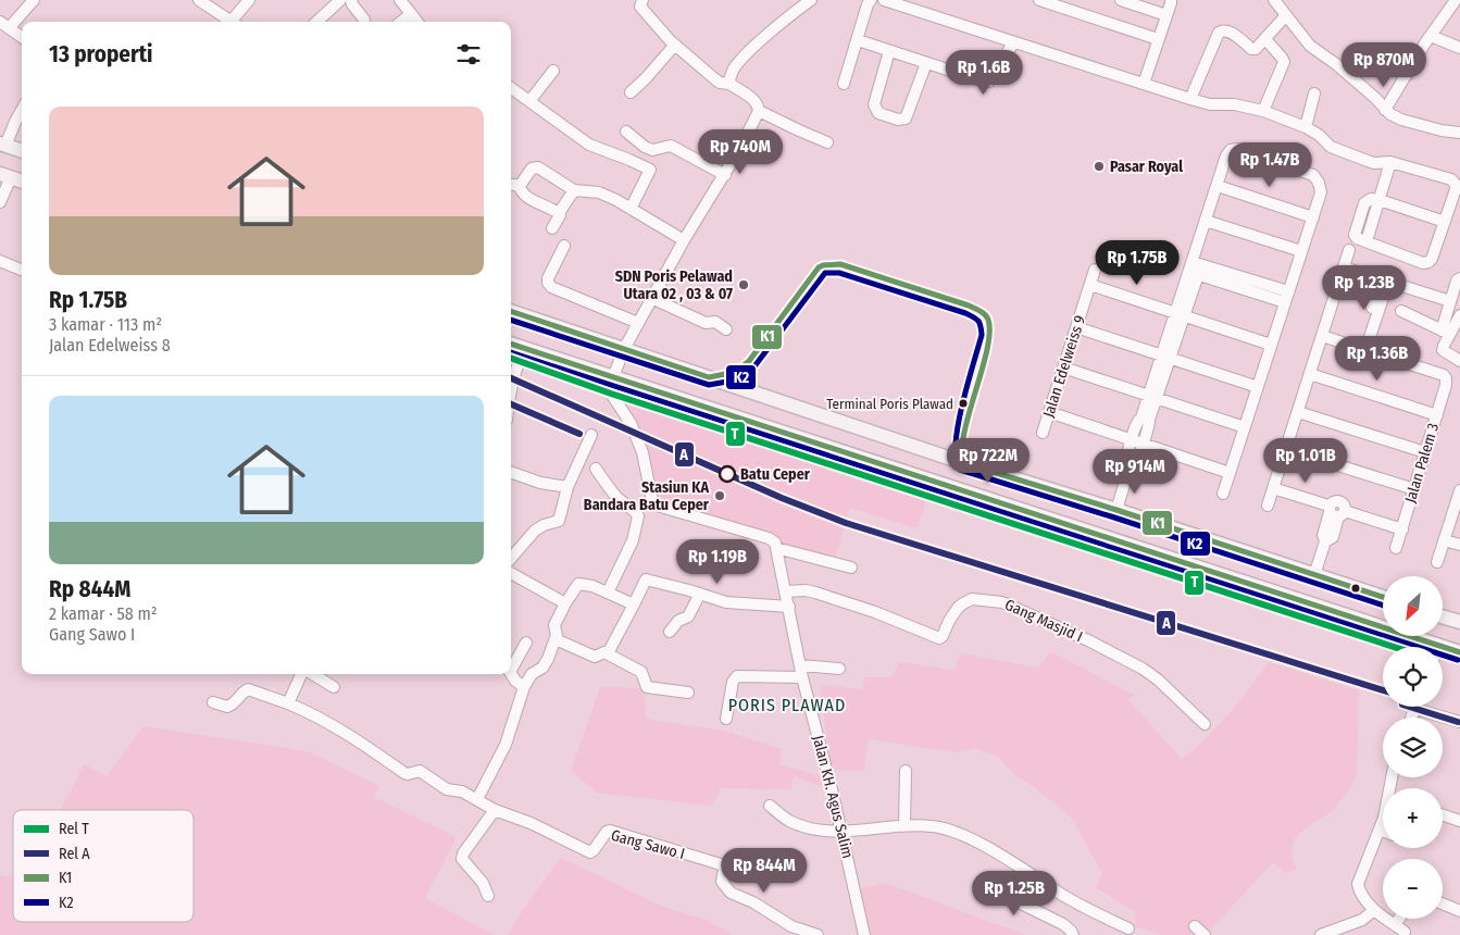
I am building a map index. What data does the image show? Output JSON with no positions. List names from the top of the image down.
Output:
{
  "streets": {
    "street": [
      "Jalan Edelweiss 9",
      "Jalan Palem 3",
      "Gang Masjid I",
      "Jalan KH. Agus Salim",
      "Gang Sawo I"
    ]
  },
  "crossings": [
    ["Gang Masjid I", "Jalan KH. Agus Salim"]
  ],
  "districts": ["PORIS PLAWAD"],
  "places": [
    "Pasar Royal",
    "SDN Poris Pelawad Utara 02 , 03 & 07",
    "Terminal Poris Plawad",
    "Batu Ceper",
    "Stasiun KA Bandara Batu Ceper"
  ],
  "lines": [
    "transit line K1",
    "transit line K2",
    "rail line T",
    "rail line A"
  ],
  "legend": [
    "Rel T",
    "Rel A",
    "K1",
    "K2"
  ],
  "north": "bottom left",
  "page": {
    "heading": "13 properti",
    "price": [
      "Rp 870M",
      "Rp 1.6B",
      "Rp 740M",
      "Rp 1.47B",
      "Rp 1.75B",
      "Rp 1.23B",
      "Rp 1.36B",
      "Rp 722M",
      "Rp 1.01B",
      "Rp 914M",
      "Rp 1.19B",
      "Rp 844M",
      "Rp 1.25B"
    ],
    "list": [
      {
        "name": "Rp 1.75B",
        "note": "3 kamar · 113 m² · Jalan Edelweiss 8"
      },
      {
        "name": "Rp 844M",
        "note": "2 kamar · 58 m² · Gang Sawo I"
      }
    ],
    "map_buttons": ["+", "−"]
  }
}
